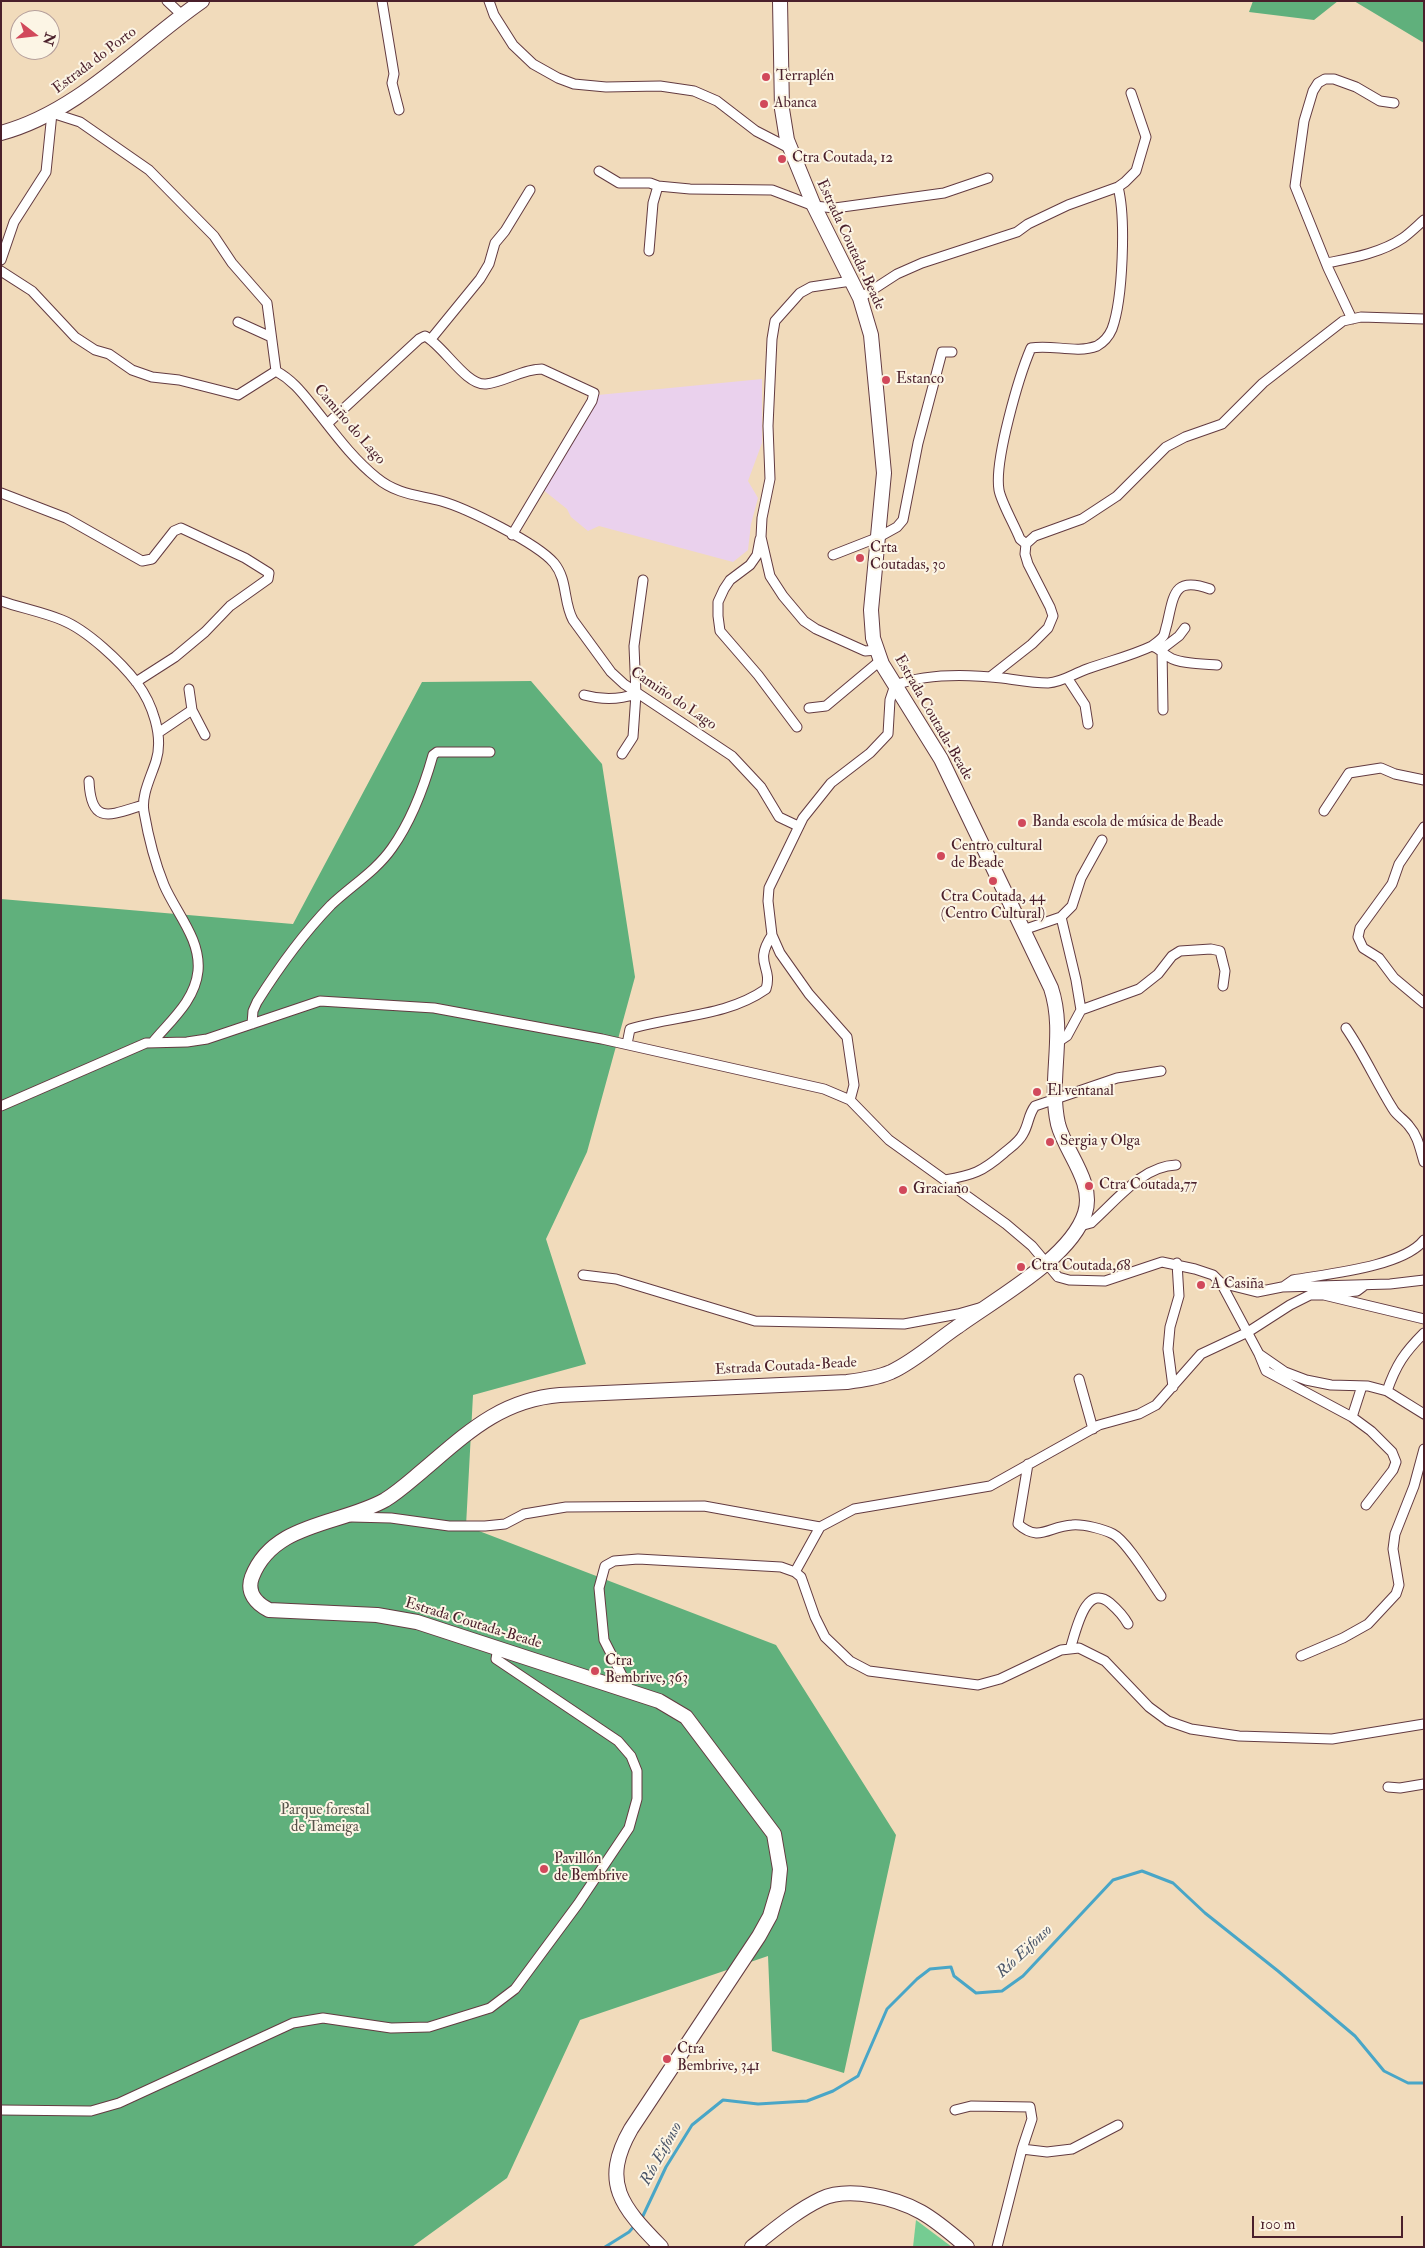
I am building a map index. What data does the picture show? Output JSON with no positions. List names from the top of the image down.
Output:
{
  "streets": {
    "street": ["Estrada do Porto", "Estrada Coutada-Beade", "Camiño do Lago"]
  },
  "water": ["Río Eifonso"],
  "parks": ["Parque forestal de Tameiga"],
  "places": [
    "Terraplén",
    "Abanca",
    "Ctra Coutada, 12",
    "Estanco",
    "Crta Coutadas, 30",
    "Banda escola de música de Beade",
    "Centro cultural de Beade",
    "Ctra Coutada, 44 (Centro Cultural)",
    "El ventanal",
    "Sergia y Olga",
    "Ctra Coutada,77",
    "Graciano",
    "Ctra Coutada,68",
    "A Casiña",
    "Ctra Bembrive, 363",
    "Pavillón de Bembrive",
    "Ctra Bembrive, 341"
  ],
  "scale_bar": "100 m",
  "north": "right"
}
